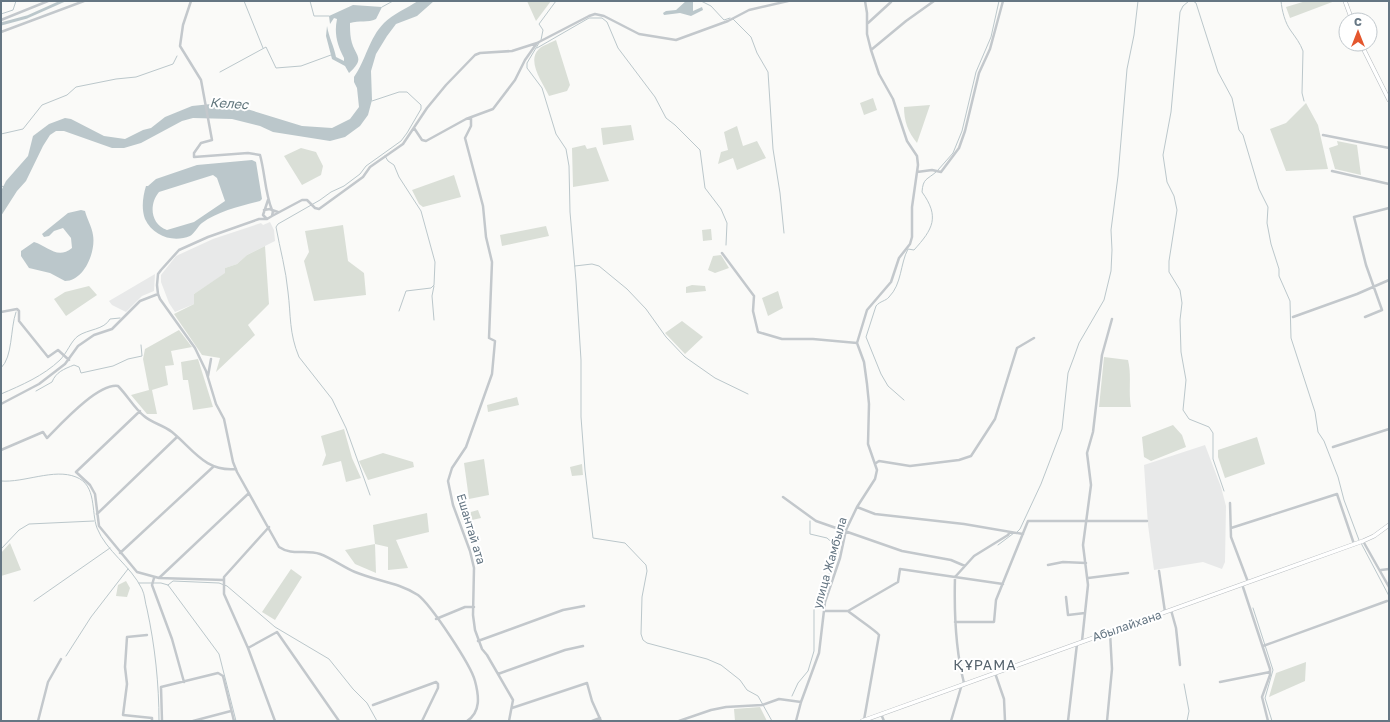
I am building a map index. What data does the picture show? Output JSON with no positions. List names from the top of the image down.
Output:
{
  "streets": {
    "main road": ["Абылайхана"],
    "street": ["Ешантай ата", "улица Жамбыла"]
  },
  "districts": ["ҚҰРАМА"],
  "water": ["Келес"],
  "north": "top"
}
